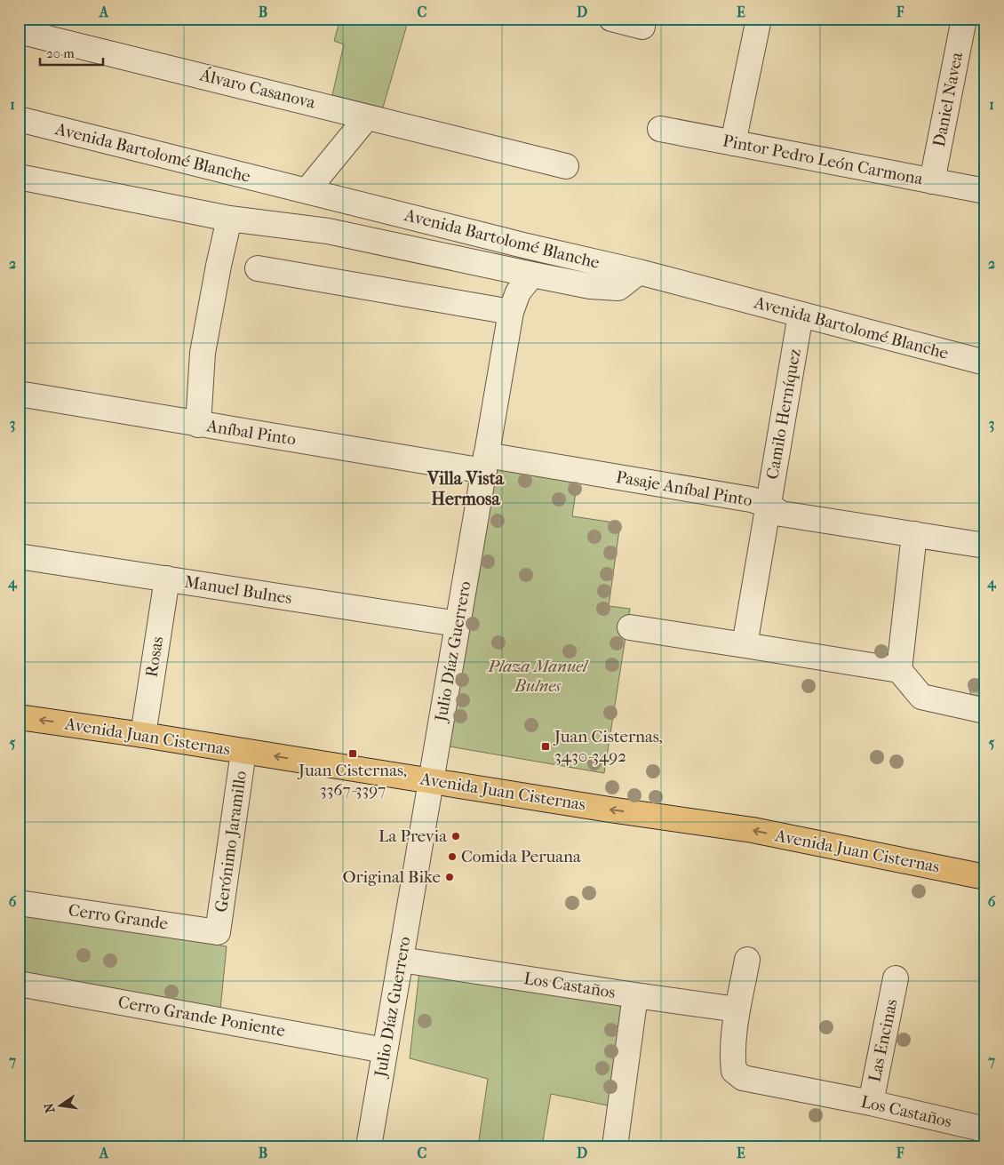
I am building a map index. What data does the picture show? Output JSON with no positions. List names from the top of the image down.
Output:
{
  "streets": {
    "main road": ["Avenida Juan Cisternas"],
    "street": [
      "Álvaro Casanova",
      "Daniel Navea",
      "Avenida Bartolomé Blanche",
      "Pintor Pedro León Carmona",
      "Camilo Herníquez",
      "Aníbal Pinto",
      "Pasaje Aníbal Pinto",
      "Manuel Bulnes",
      "Julio Díaz Guerrero",
      "Rosas",
      "Gerónimo Jaramillo",
      "Cerro Grande",
      "Los Castaños",
      "Cerro Grande Poniente",
      "Las Encinas"
    ]
  },
  "crossings": [
    ["Daniel Navea", "Pintor Pedro León Carmona"],
    ["Avenida Bartolomé Blanche", "Camilo Herníquez"],
    ["Avenida Bartolomé Blanche", "Julio Díaz Guerrero"],
    ["Camilo Herníquez", "Pasaje Aníbal Pinto"],
    ["Aníbal Pinto", "Pasaje Aníbal Pinto"],
    ["Aníbal Pinto", "Julio Díaz Guerrero"],
    ["Pasaje Aníbal Pinto", "Julio Díaz Guerrero"],
    ["Manuel Bulnes", "Julio Díaz Guerrero"],
    ["Manuel Bulnes", "Rosas"],
    ["Julio Díaz Guerrero", "Avenida Juan Cisternas"],
    ["Julio Díaz Guerrero", "Los Castaños"],
    ["Julio Díaz Guerrero", "Cerro Grande Poniente"],
    ["Rosas", "Avenida Juan Cisternas"],
    ["Avenida Juan Cisternas", "Gerónimo Jaramillo"],
    ["Gerónimo Jaramillo", "Cerro Grande"],
    ["Los Castaños", "Las Encinas"]
  ],
  "one_way": ["Avenida Juan Cisternas"],
  "districts": ["Villa Vista Hermosa"],
  "parks": ["Plaza Manuel Bulnes"],
  "places": {
    "transit": ["Juan Cisternas, 3430-3492", "Juan Cisternas, 3367-3397"],
    "other": ["La Previa", "Comida Peruana", "Original Bike"]
  },
  "scale_bar": "20 m",
  "north": "left",
  "grid": {
    "columns": [
      "A",
      "B",
      "C",
      "D",
      "E",
      "F"
    ],
    "rows": [
      "1",
      "2",
      "3",
      "4",
      "5",
      "6",
      "7"
    ]
  }
}
